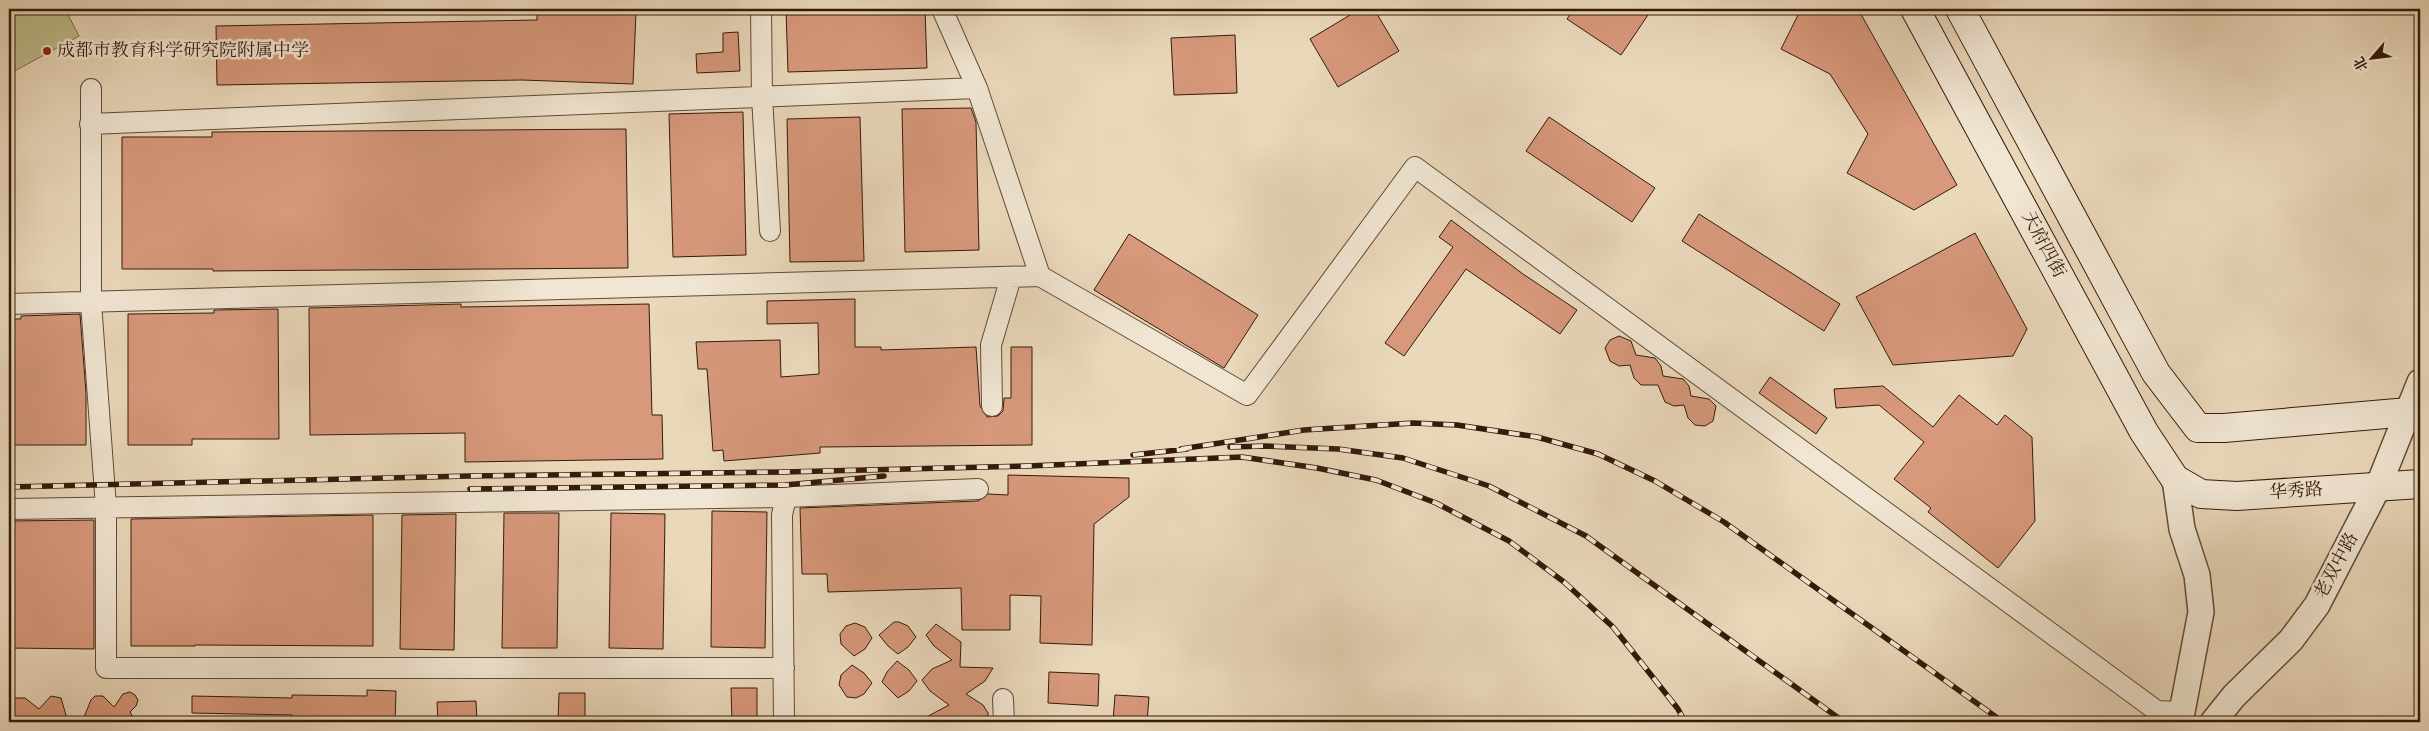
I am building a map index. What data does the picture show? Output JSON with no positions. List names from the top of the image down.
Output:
{
  "streets": {
    "main road": ["天府四街", "华秀路"],
    "street": ["老双中路"]
  },
  "crossings": [
    ["天府四街", "华秀路"],
    ["华秀路", "老双中路"]
  ],
  "places": ["成都市教育科学研究院附属中学"],
  "north": "bottom left"
}
